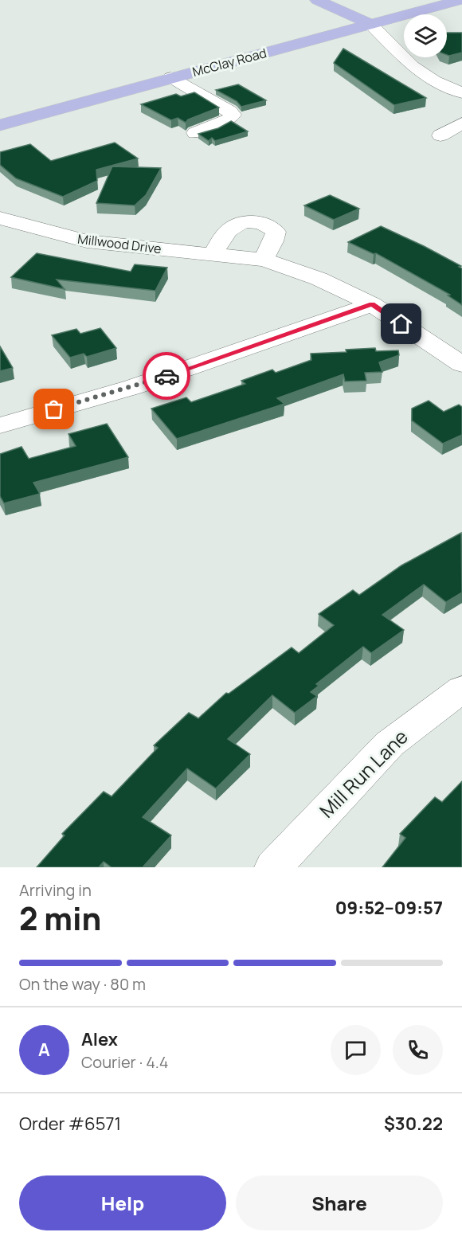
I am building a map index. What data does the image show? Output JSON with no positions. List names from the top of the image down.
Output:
{
  "streets": {
    "main road": ["McClay Road"],
    "street": ["Millwood Drive", "Mill Run Lane"]
  },
  "page": {
    "heading": ["2 min", "Arriving in", "09:52–09:57"],
    "panel": [
      "Alex",
      "Courier · 4.4",
      "Order #6571",
      "$30.22"
    ],
    "bar": "On the way · 80 m",
    "round": "A",
    "buttons": ["Help", "Share"]
  }
}
